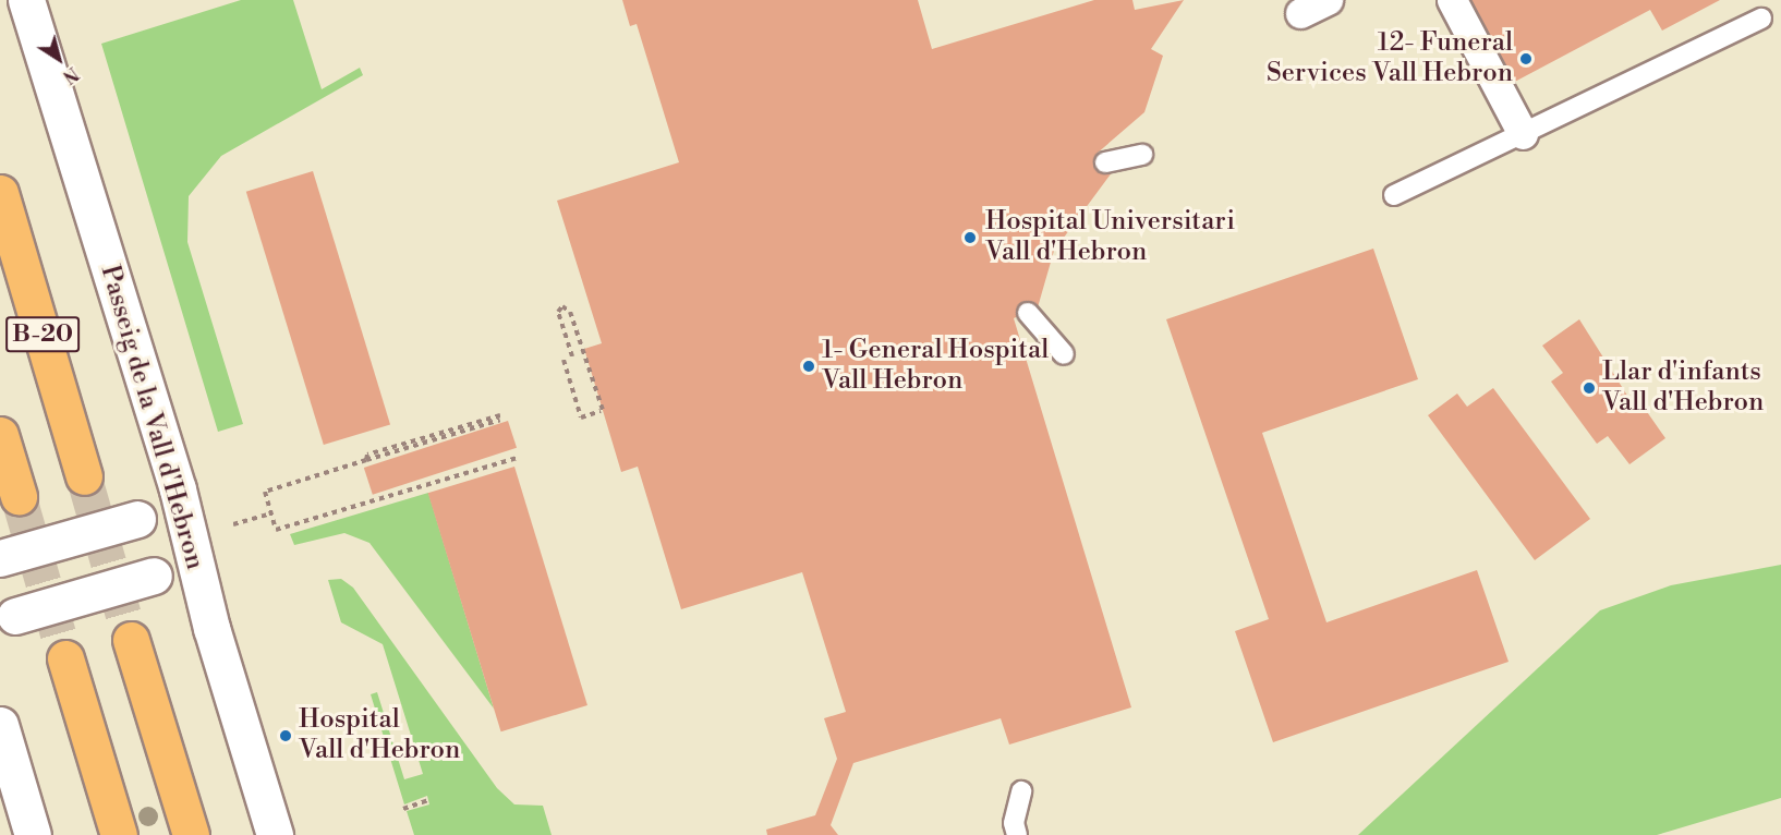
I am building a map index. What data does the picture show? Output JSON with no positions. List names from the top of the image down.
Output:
{
  "streets": {
    "highway": ["B-20"],
    "street": ["Passeig de la Vall d'Hebron"]
  },
  "places": [
    "12- Funeral Services Vall Hebron",
    "Hospital Universitari Vall d'Hebron",
    "1- General Hospital Vall Hebron",
    "Llar d'infants Vall d'Hebron",
    "Hospital Vall d'Hebron"
  ],
  "north": "bottom right"
}
